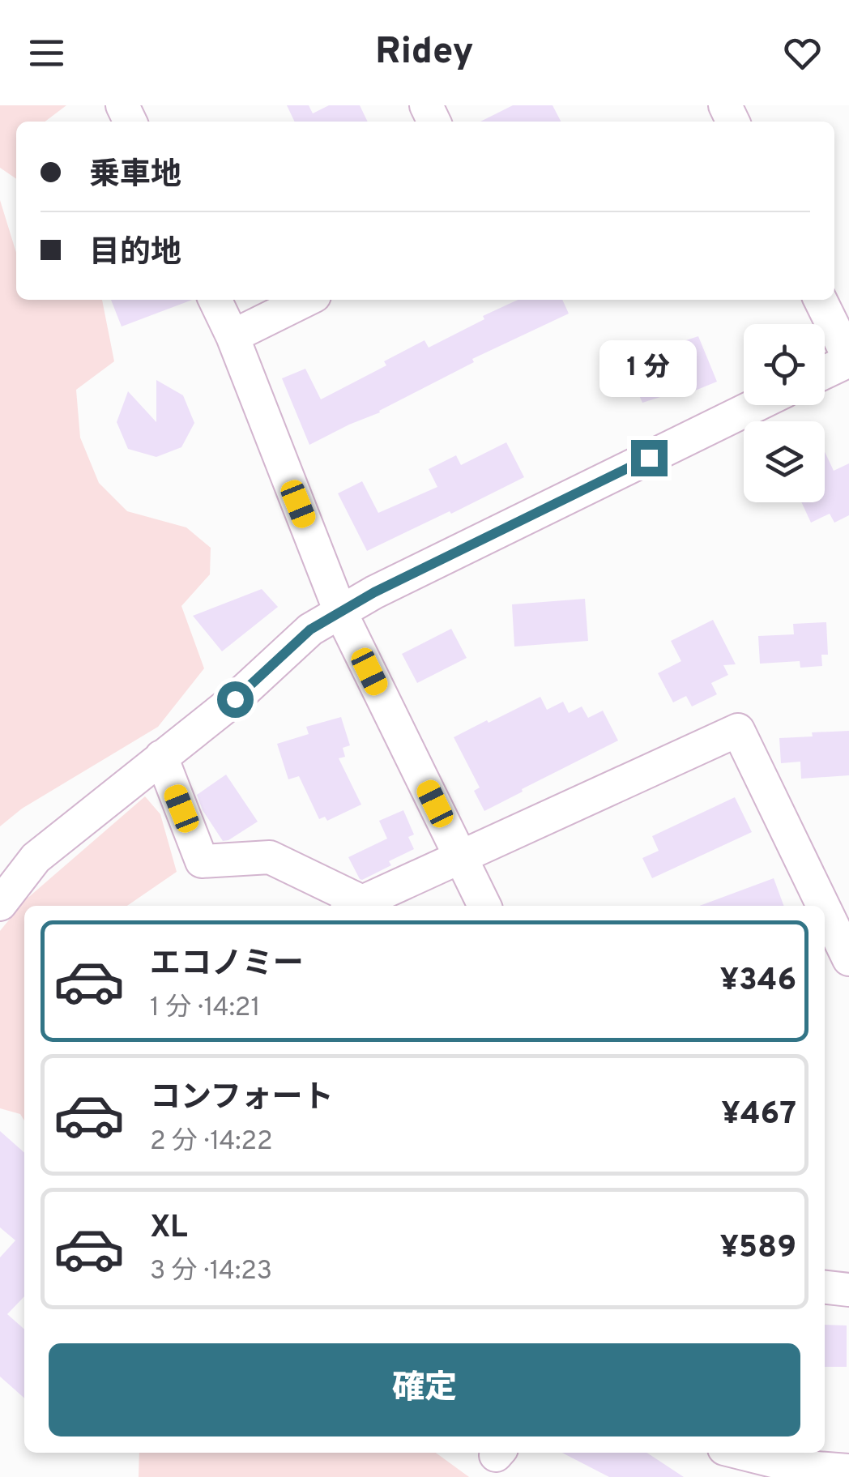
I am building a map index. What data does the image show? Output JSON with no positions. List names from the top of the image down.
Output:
{
  "page": {
    "header": "Ridey",
    "banner": ["乗車地", "目的地"],
    "bubble": "1 分",
    "list": [
      {
        "name": "エコノミー",
        "note": "1 分 · 14:21",
        "value": "¥346"
      },
      {
        "name": "コンフォート",
        "note": "2 分 · 14:22",
        "value": "¥467"
      },
      {
        "name": "XL",
        "note": "3 分 · 14:23",
        "value": "¥589"
      }
    ],
    "buttons": "確定"
  }
}
